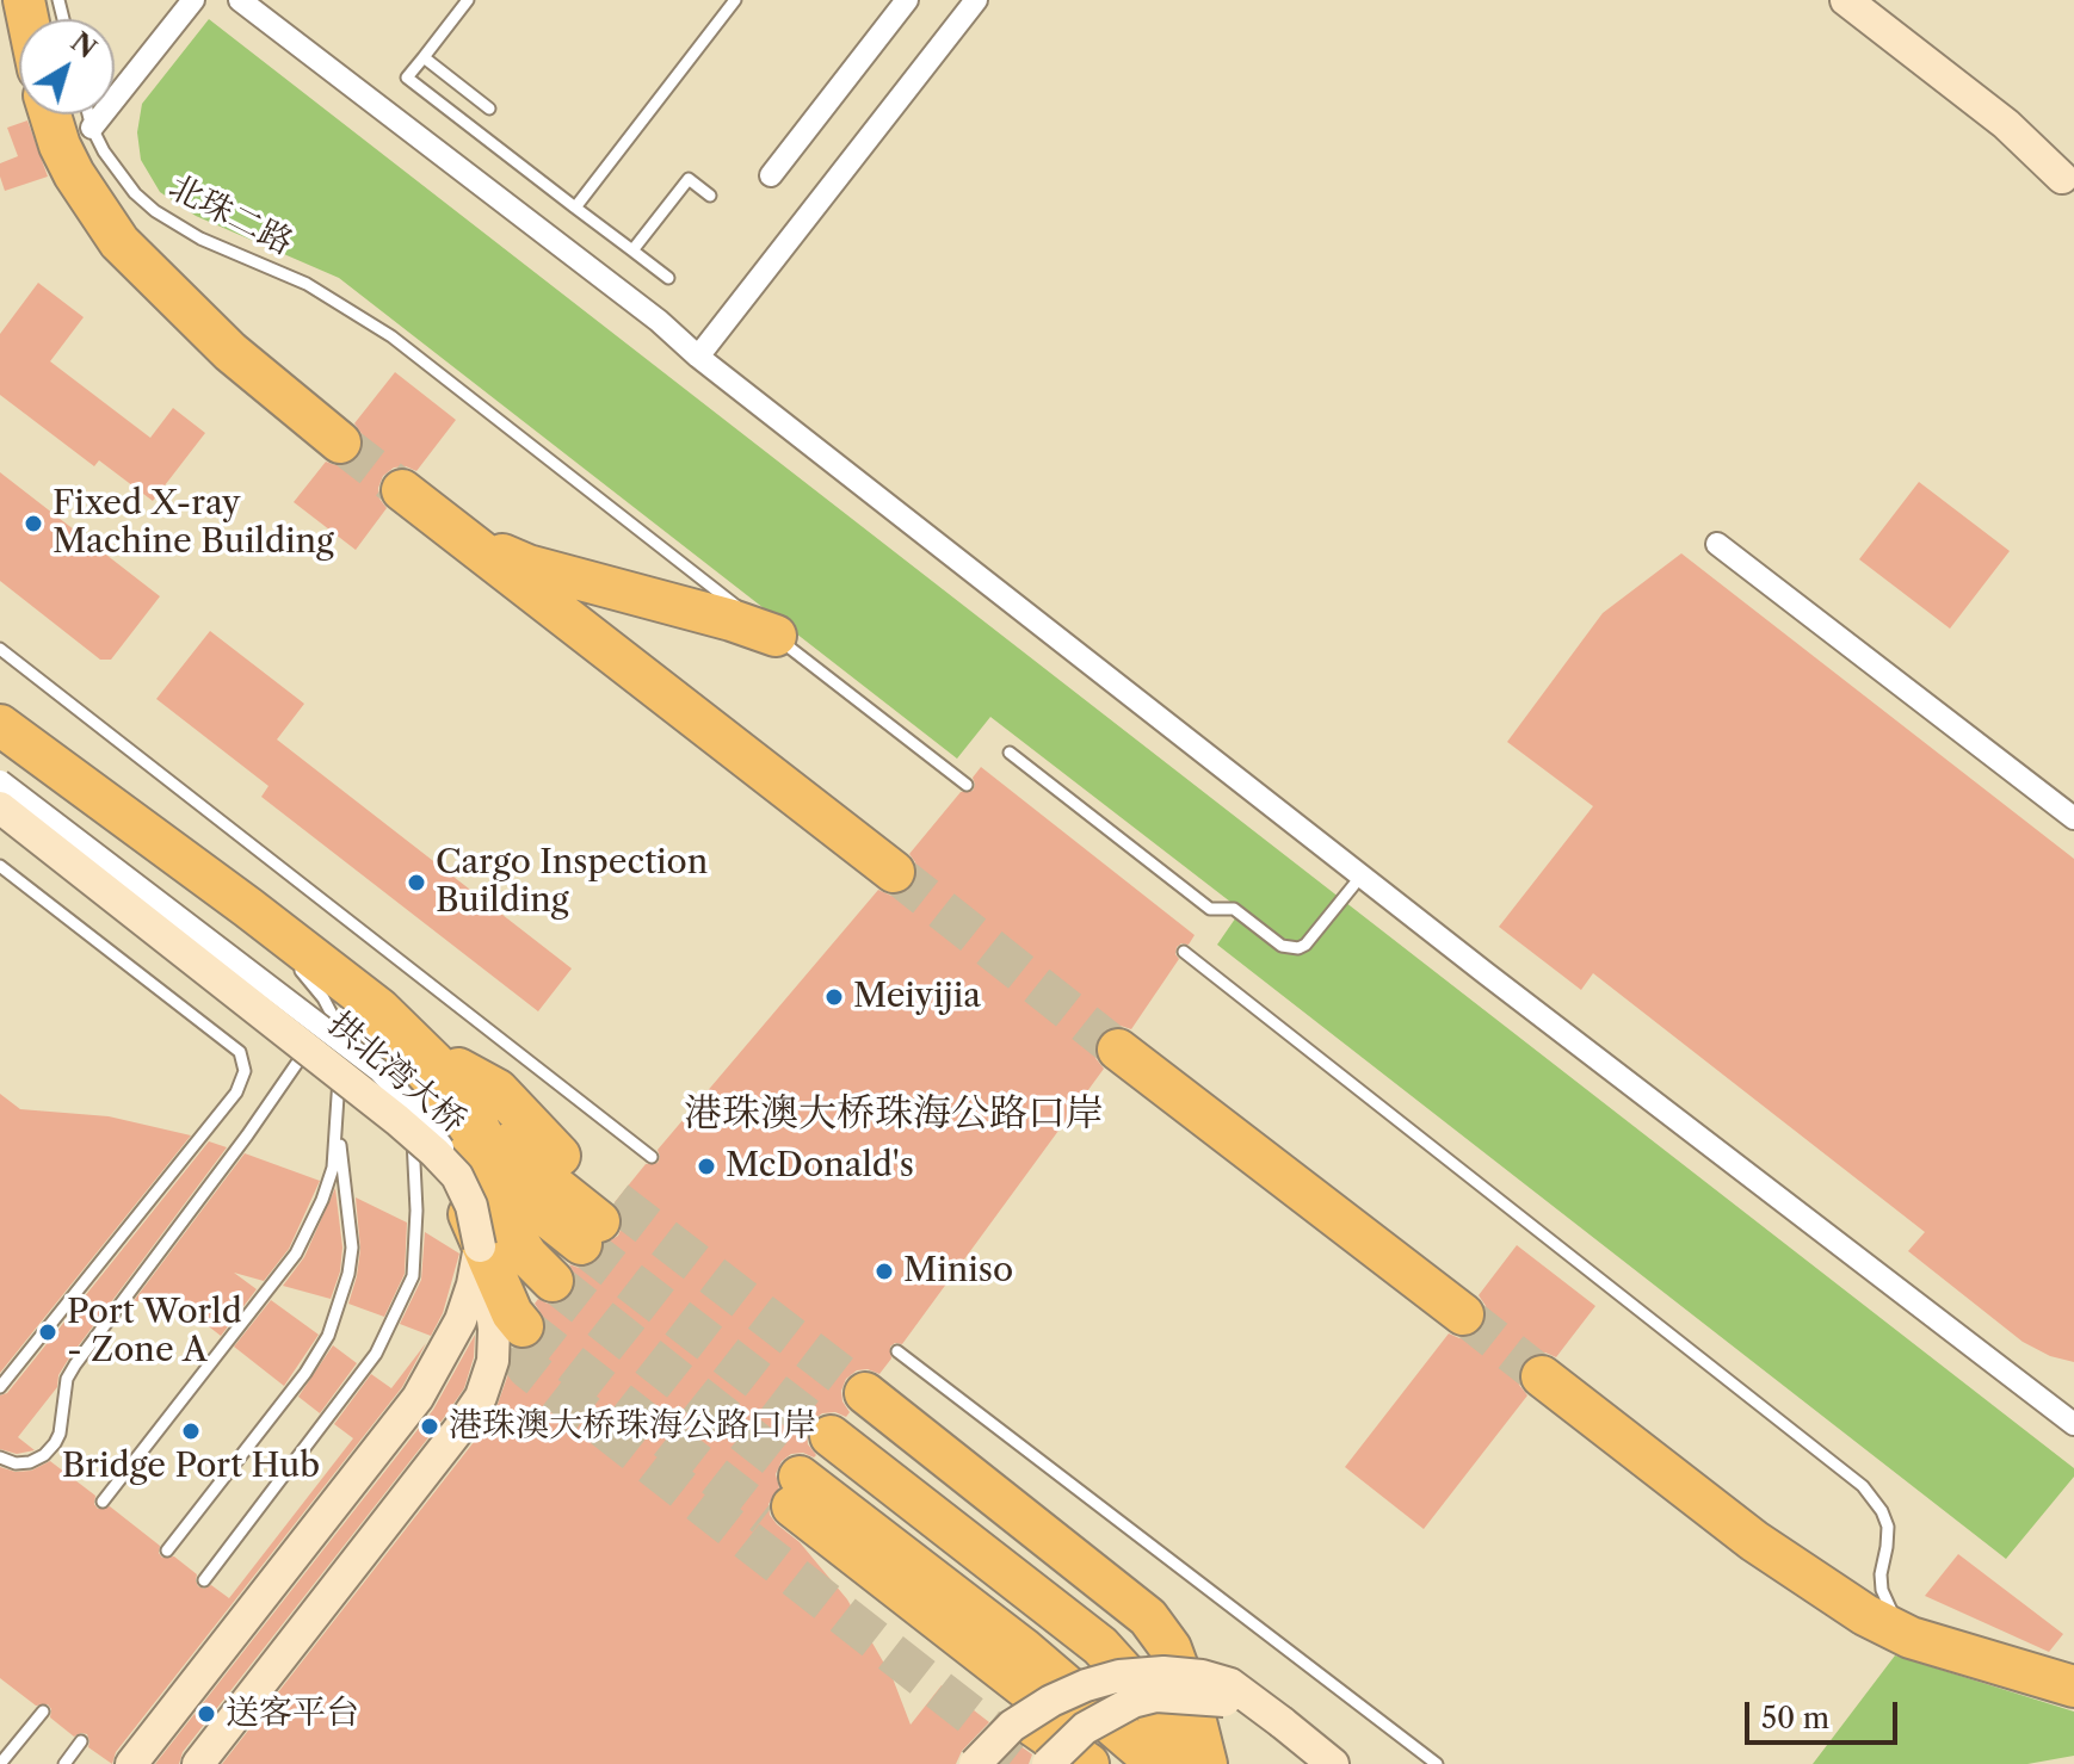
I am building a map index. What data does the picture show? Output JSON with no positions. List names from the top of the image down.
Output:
{
  "streets": {
    "main road": ["拱北湾大桥"],
    "lane": ["北珠二路"]
  },
  "districts": ["港珠澳大桥珠海公路口岸"],
  "places": [
    "Fixed X-ray Machine Building",
    "Cargo Inspection Building",
    "Meiyijia",
    "McDonald's",
    "Miniso",
    "Port World - Zone A",
    "港珠澳大桥珠海公路口岸",
    "Bridge Port Hub",
    "送客平台"
  ],
  "scale_bar": "50 m",
  "north": "top right"
}
